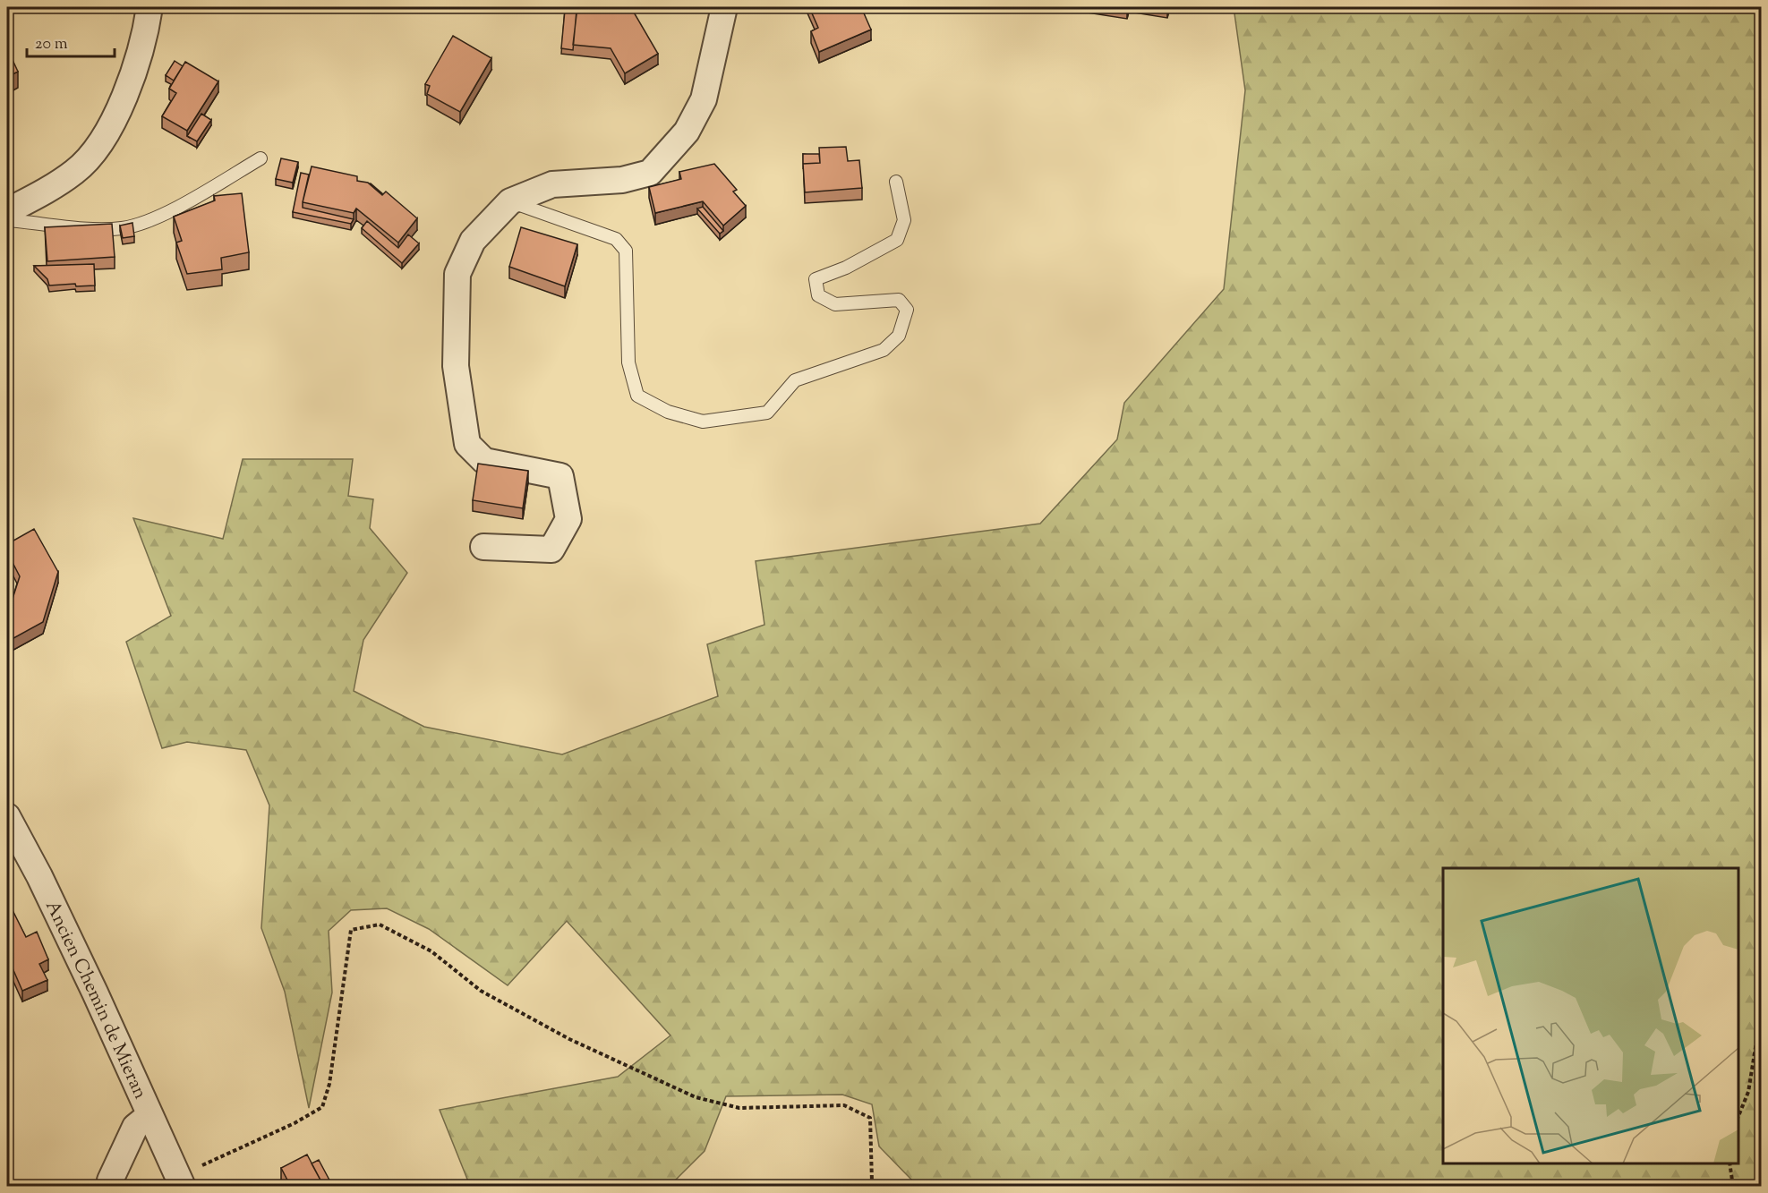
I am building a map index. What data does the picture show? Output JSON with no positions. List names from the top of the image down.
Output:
{
  "streets": {
    "street": ["Ancien Chemin de Mieran"]
  },
  "scale_bar": "20 m"
}
